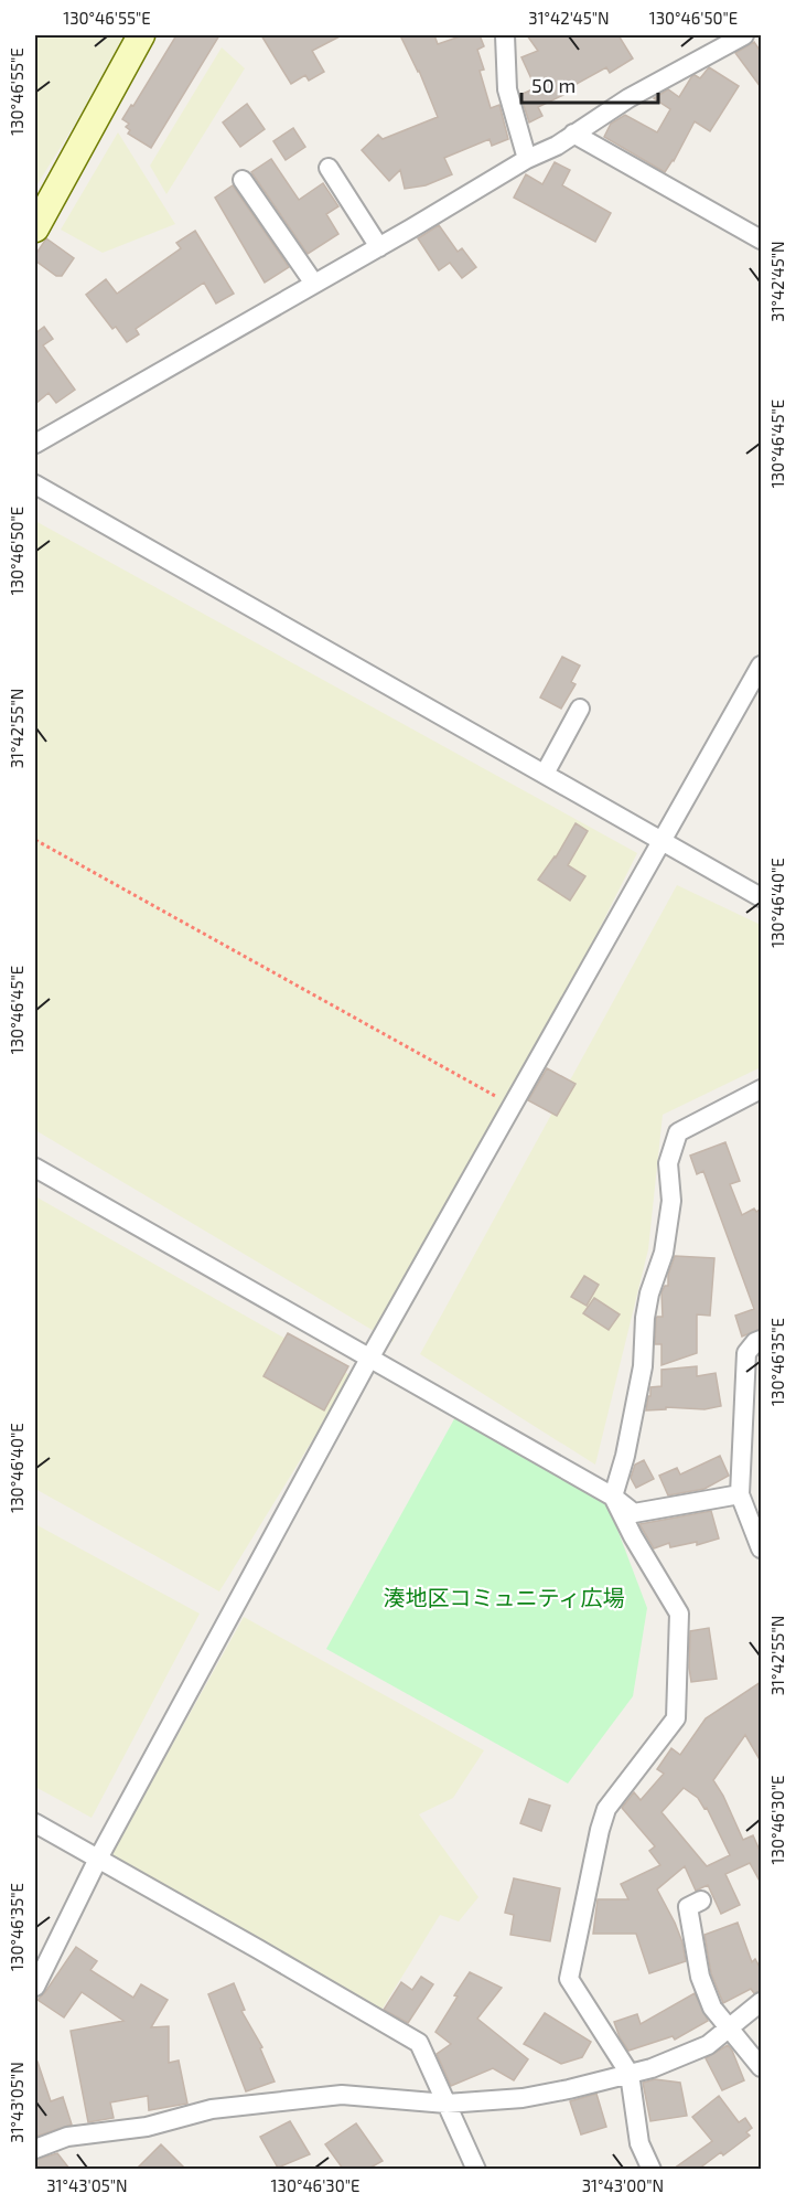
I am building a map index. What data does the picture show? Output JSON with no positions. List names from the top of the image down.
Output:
{
  "parks": ["湊地区コミュニティ広場"],
  "scale_bar": "50 m",
  "coordinates": [
    "130°46'55\"E",
    "31°42'45\"N",
    "130°46'50\"E",
    "130°46'45\"E",
    "31°42'55\"N",
    "130°46'40\"E",
    "130°46'35\"E",
    "130°46'30\"E",
    "31°43'05\"N",
    "31°43'00\"N"
  ]
}
